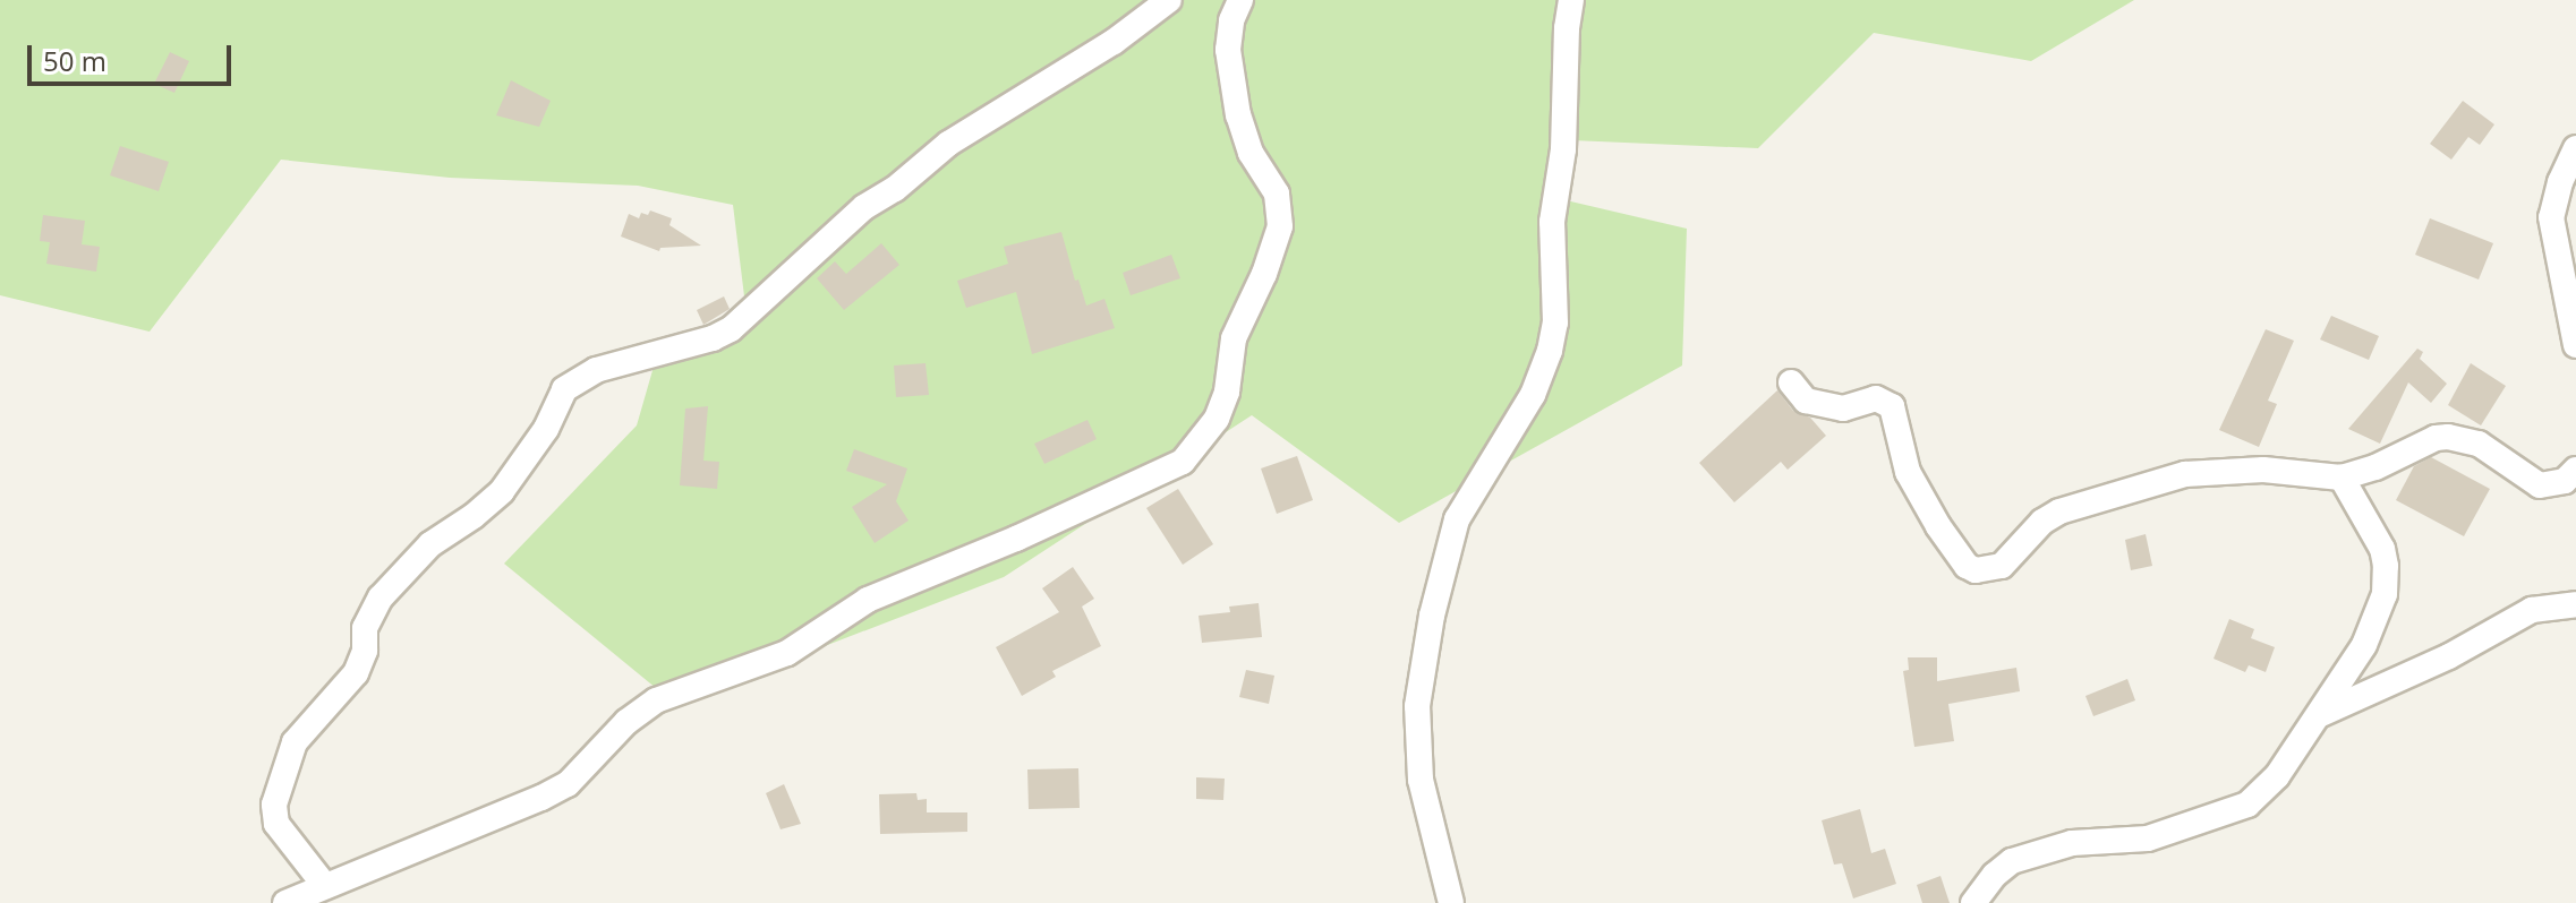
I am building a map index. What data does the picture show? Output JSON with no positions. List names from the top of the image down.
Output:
{
  "scale_bar": "50 m"
}
